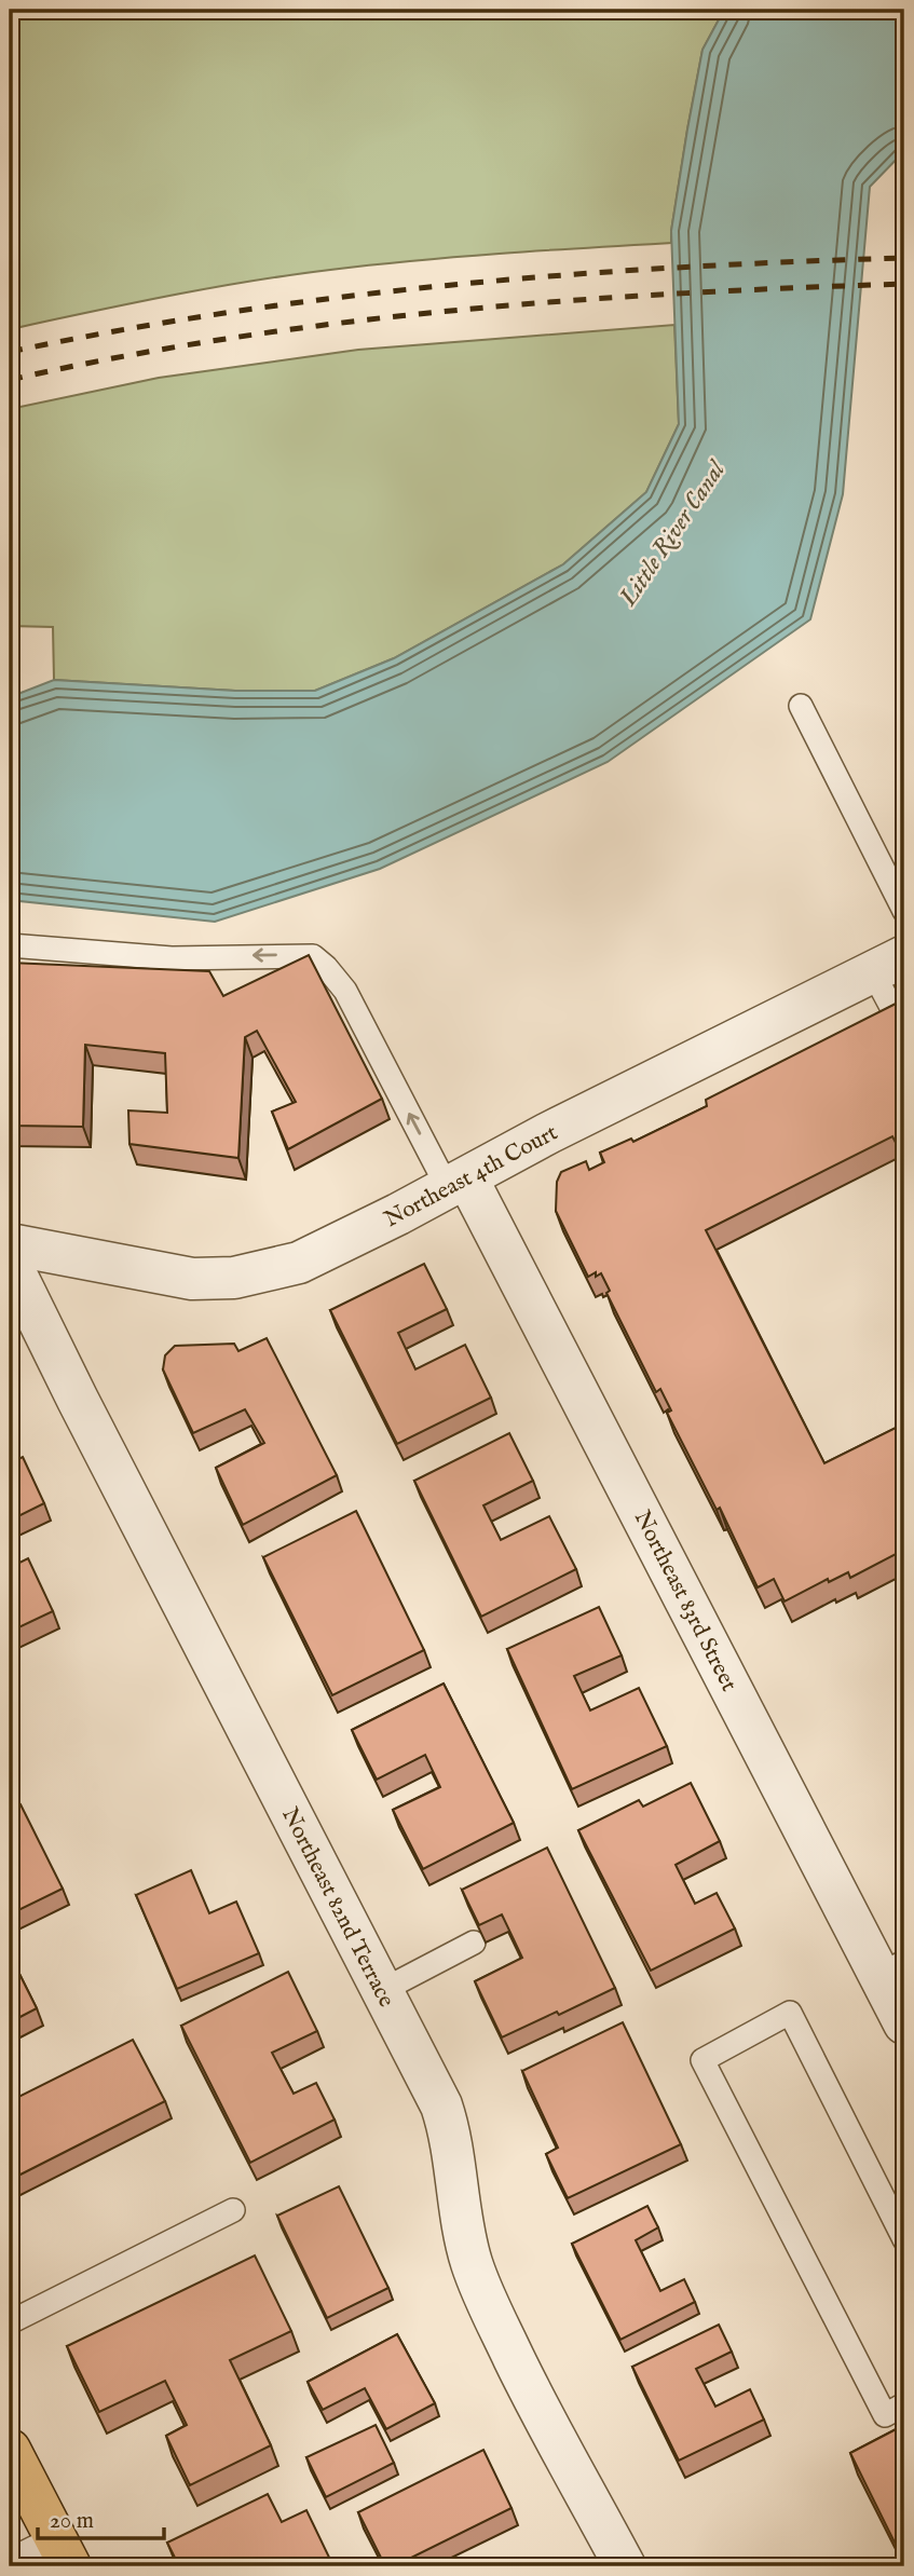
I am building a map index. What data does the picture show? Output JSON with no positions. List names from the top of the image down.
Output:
{
  "streets": {
    "street": ["Northeast 4th Court", "Northeast 83rd Street", "Northeast 82nd Terrace"]
  },
  "crossings": [
    ["Northeast 4th Court", "Northeast 83rd Street"]
  ],
  "water": ["Little River Canal"],
  "scale_bar": "20 m"
}
